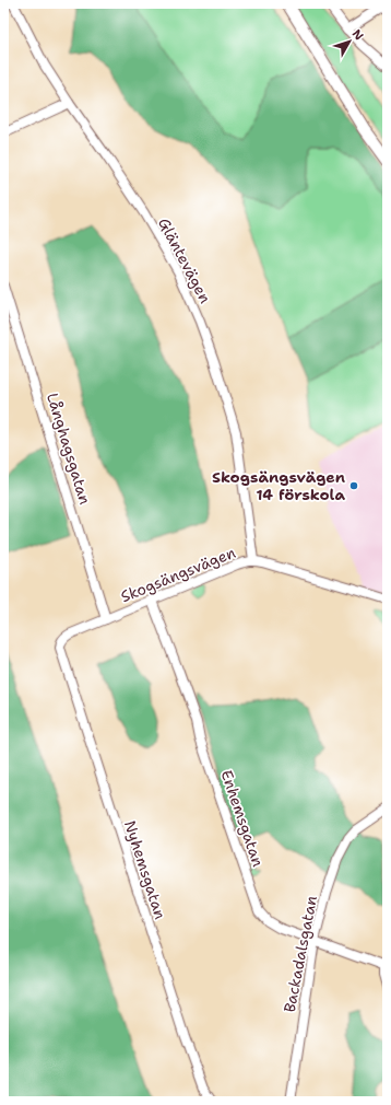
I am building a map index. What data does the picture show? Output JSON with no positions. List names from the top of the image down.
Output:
{
  "streets": {
    "street": [
      "Gläntevägen",
      "Långhagsgatan",
      "Skogsängsvägen",
      "Enhemsgatan",
      "Nyhemsgatan",
      "Backadalsgatan"
    ]
  },
  "crossings": [
    ["Gläntevägen", "Skogsängsvägen"],
    ["Långhagsgatan", "Skogsängsvägen"],
    ["Skogsängsvägen", "Enhemsgatan"],
    ["Skogsängsvägen", "Nyhemsgatan"],
    ["Enhemsgatan", "Backadalsgatan"]
  ],
  "places": ["Skogsängsvägen 14 förskola"],
  "north": "top right"
}
